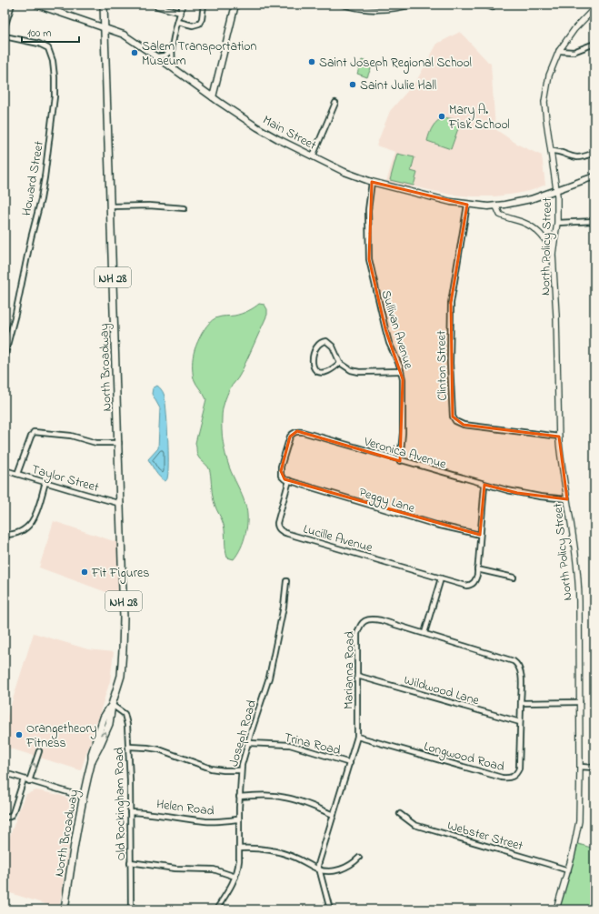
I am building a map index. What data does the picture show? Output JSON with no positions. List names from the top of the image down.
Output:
{
  "streets": {
    "main road": ["Main Street", "NH 28", "North Broadway"],
    "street": [
      "Howard Street",
      "North Policy Street",
      "Sullivan Avenue",
      "Clinton Street",
      "Veronica Avenue",
      "Taylor Street",
      "Peggy Lane",
      "Lucille Avenue",
      "Marianna Road",
      "Wildwood Lane",
      "Joseph Road",
      "Trina Road",
      "Longwood Road",
      "Old Rockingham Road",
      "Helen Road",
      "Webster Street"
    ]
  },
  "crossings": [
    ["Main Street", "North Policy Street"],
    ["Main Street", "NH 28"],
    ["Main Street", "Sullivan Avenue"],
    ["Main Street", "Clinton Street"],
    ["Main Street", "North Broadway"],
    ["North Policy Street", "Clinton Street"],
    ["North Policy Street", "Veronica Avenue"],
    ["North Policy Street", "Webster Street"],
    ["NH 28", "North Broadway"],
    ["Sullivan Avenue", "Veronica Avenue"],
    ["North Broadway", "Taylor Street"],
    ["North Broadway", "Old Rockingham Road"],
    ["Veronica Avenue", "Peggy Lane"],
    ["Veronica Avenue", "Lucille Avenue"],
    ["Peggy Lane", "Lucille Avenue"],
    ["Marianna Road", "Wildwood Lane"],
    ["Marianna Road", "Trina Road"],
    ["Marianna Road", "Longwood Road"],
    ["Wildwood Lane", "Longwood Road"],
    ["Joseph Road", "Trina Road"],
    ["Joseph Road", "Helen Road"],
    ["Old Rockingham Road", "Helen Road"]
  ],
  "places": [
    "Salem Transportation Museum",
    "Saint Joseph Regional School",
    "Saint Julie Hall",
    "Mary A. Fisk School",
    "Fit Figures",
    "Orangetheory Fitness"
  ],
  "scale_bar": "100 m"
}
